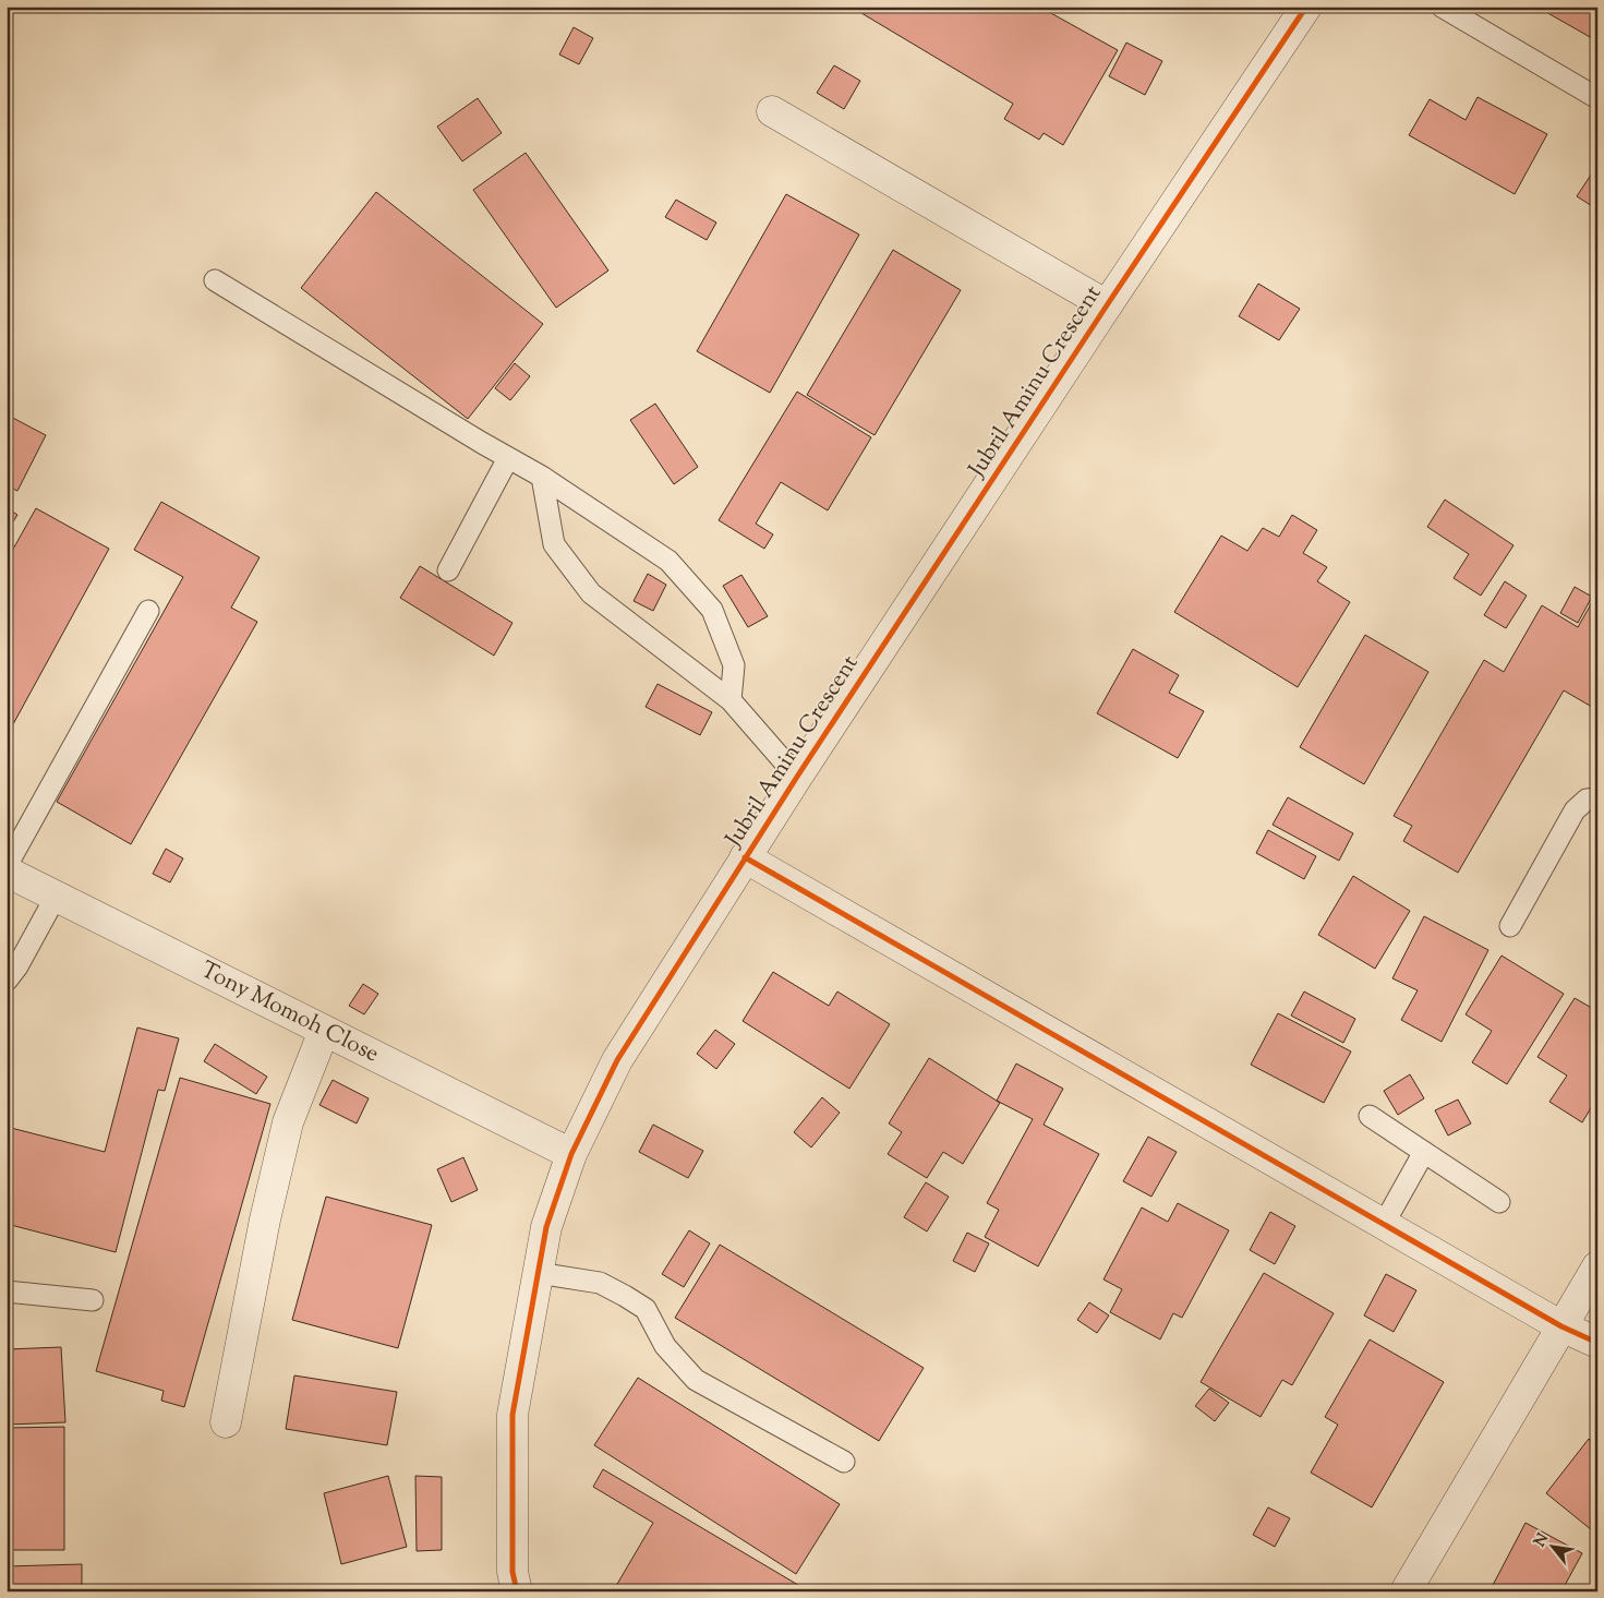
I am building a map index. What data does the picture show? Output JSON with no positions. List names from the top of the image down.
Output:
{
  "streets": {
    "street": ["Jubril Aminu Crescent", "Tony Momoh Close"]
  },
  "crossings": [
    ["Jubril Aminu Crescent", "Tony Momoh Close"]
  ],
  "north": "top left"
}
